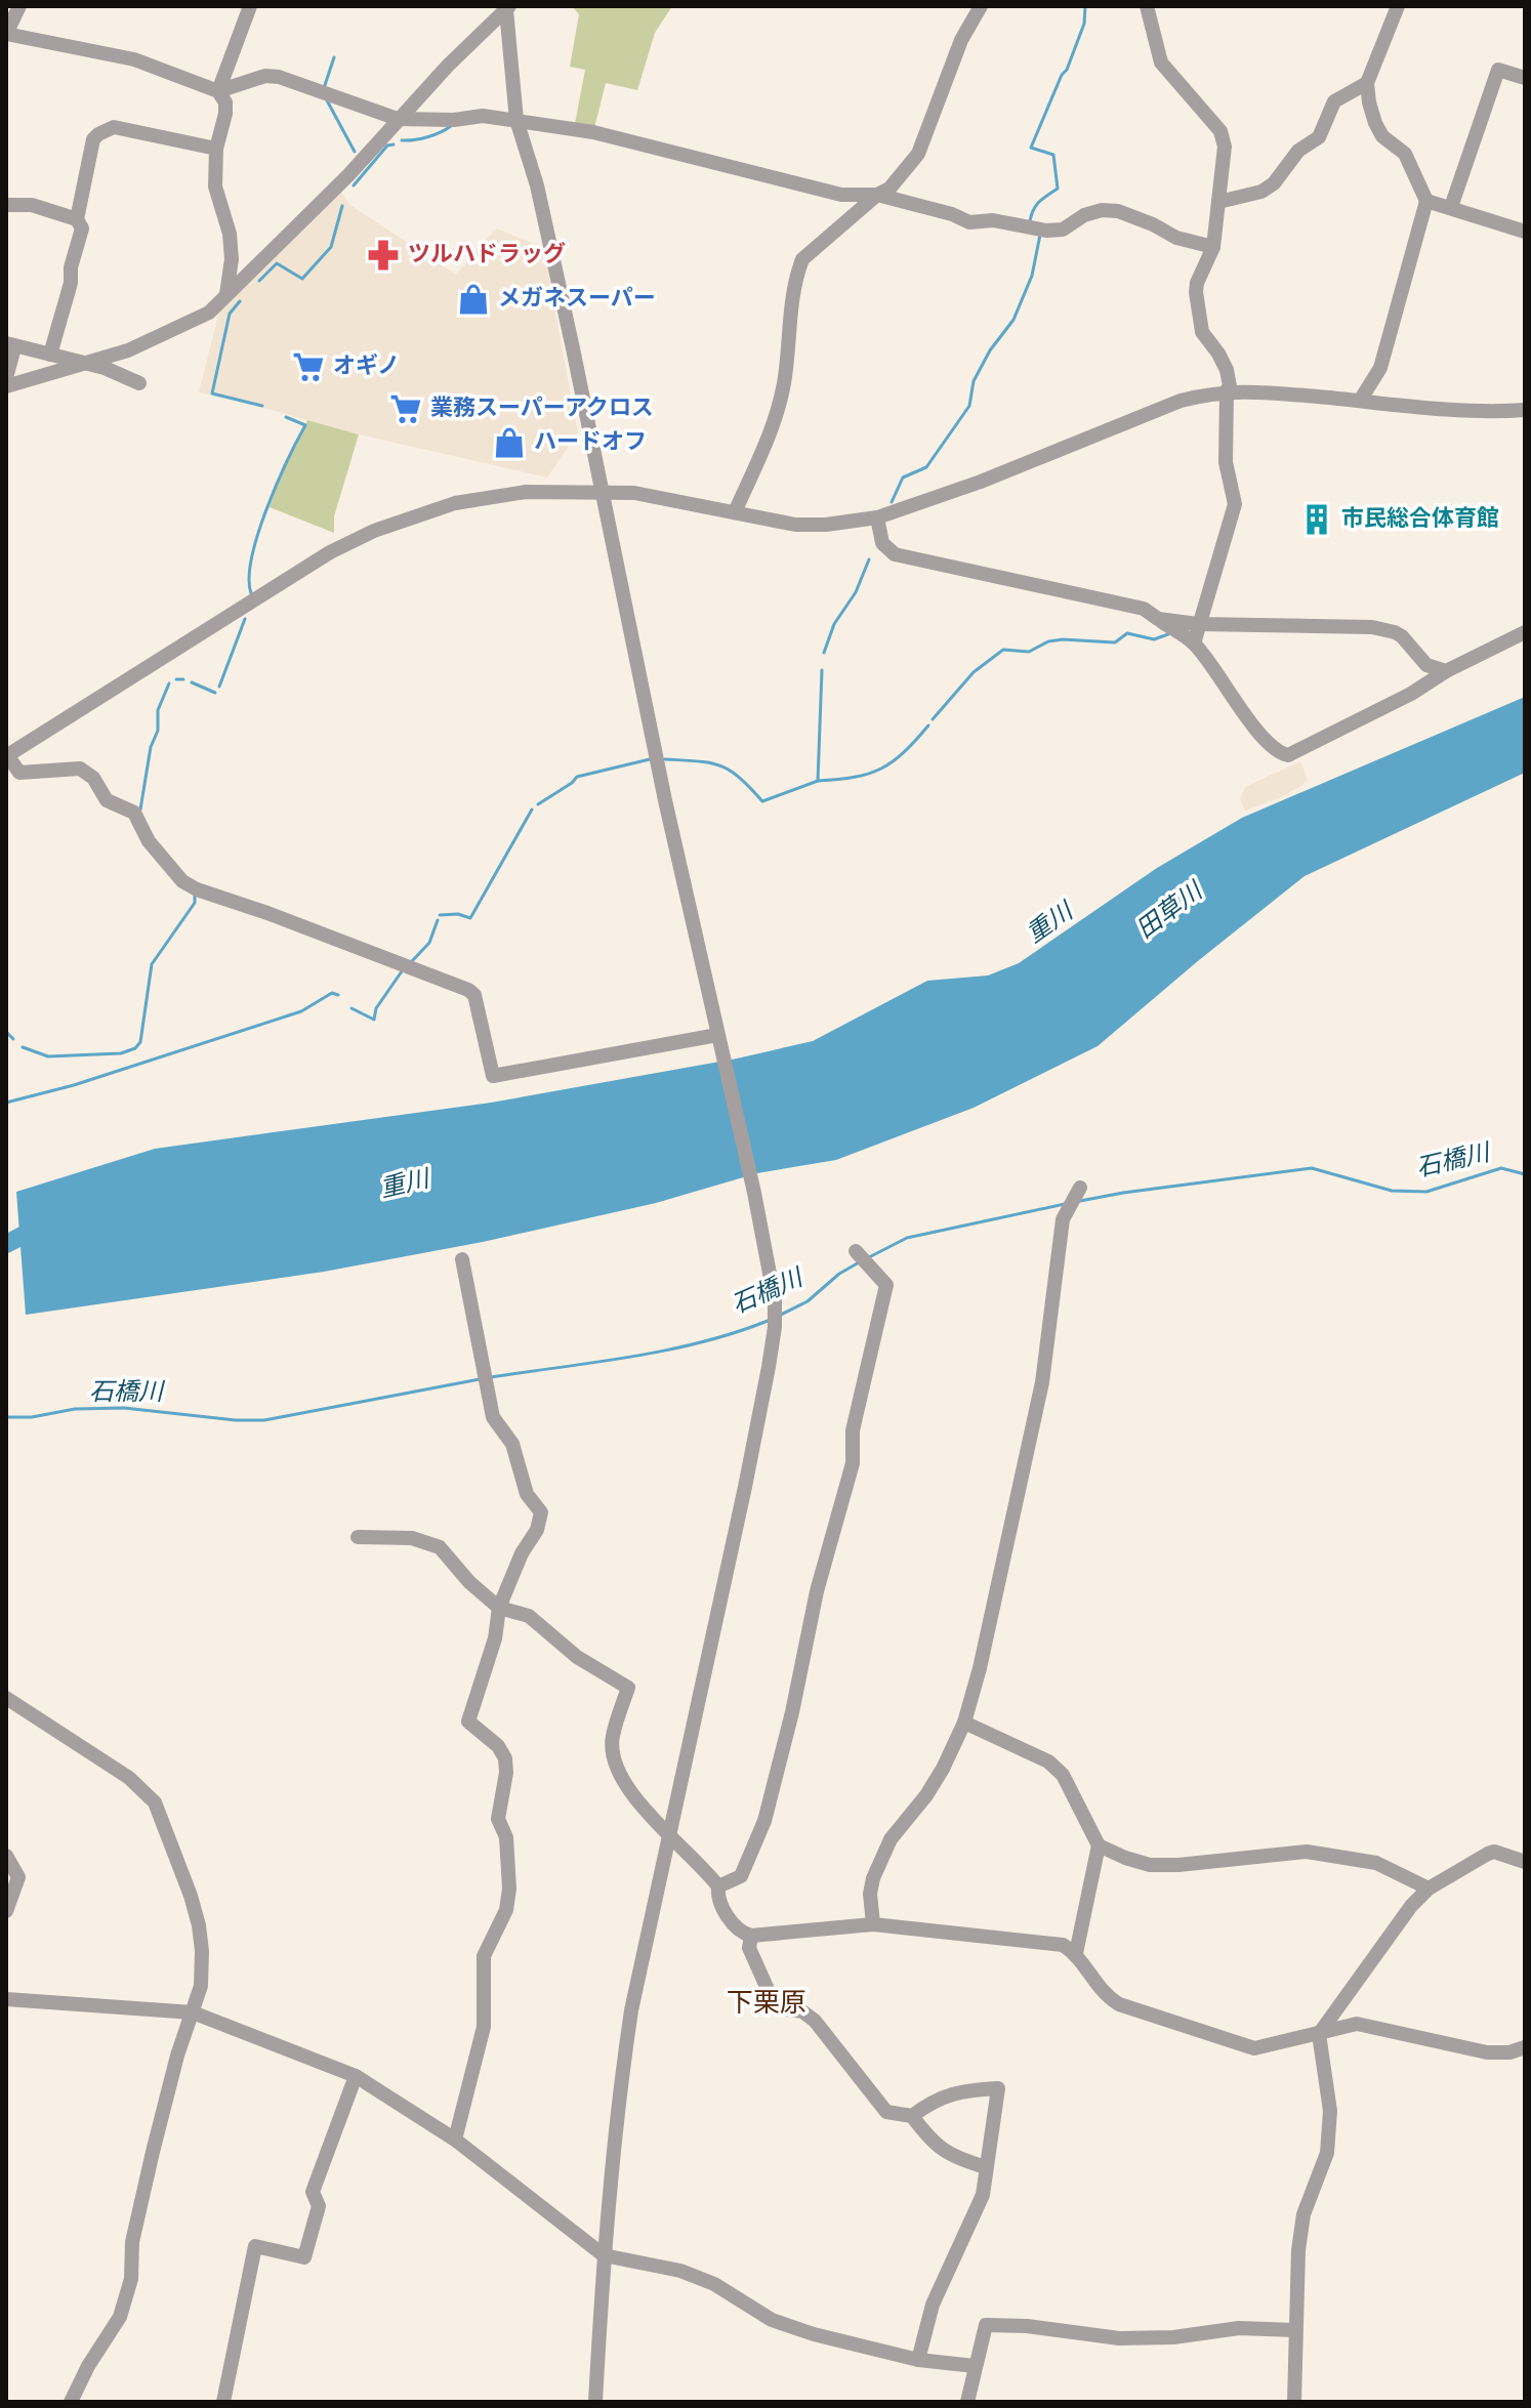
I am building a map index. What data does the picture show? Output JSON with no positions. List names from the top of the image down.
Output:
{
  "districts": ["下栗原"],
  "water": ["田草川", "重川", "石橋川"],
  "places": {
    "pharmacy": ["ツルハドラッグ"],
    "shop": ["メガネスーパー", "ハードオフ"],
    "supermarket": ["オギノ", "業務スーパーアクロス"],
    "building": ["市民総合体育館"]
  }
}
